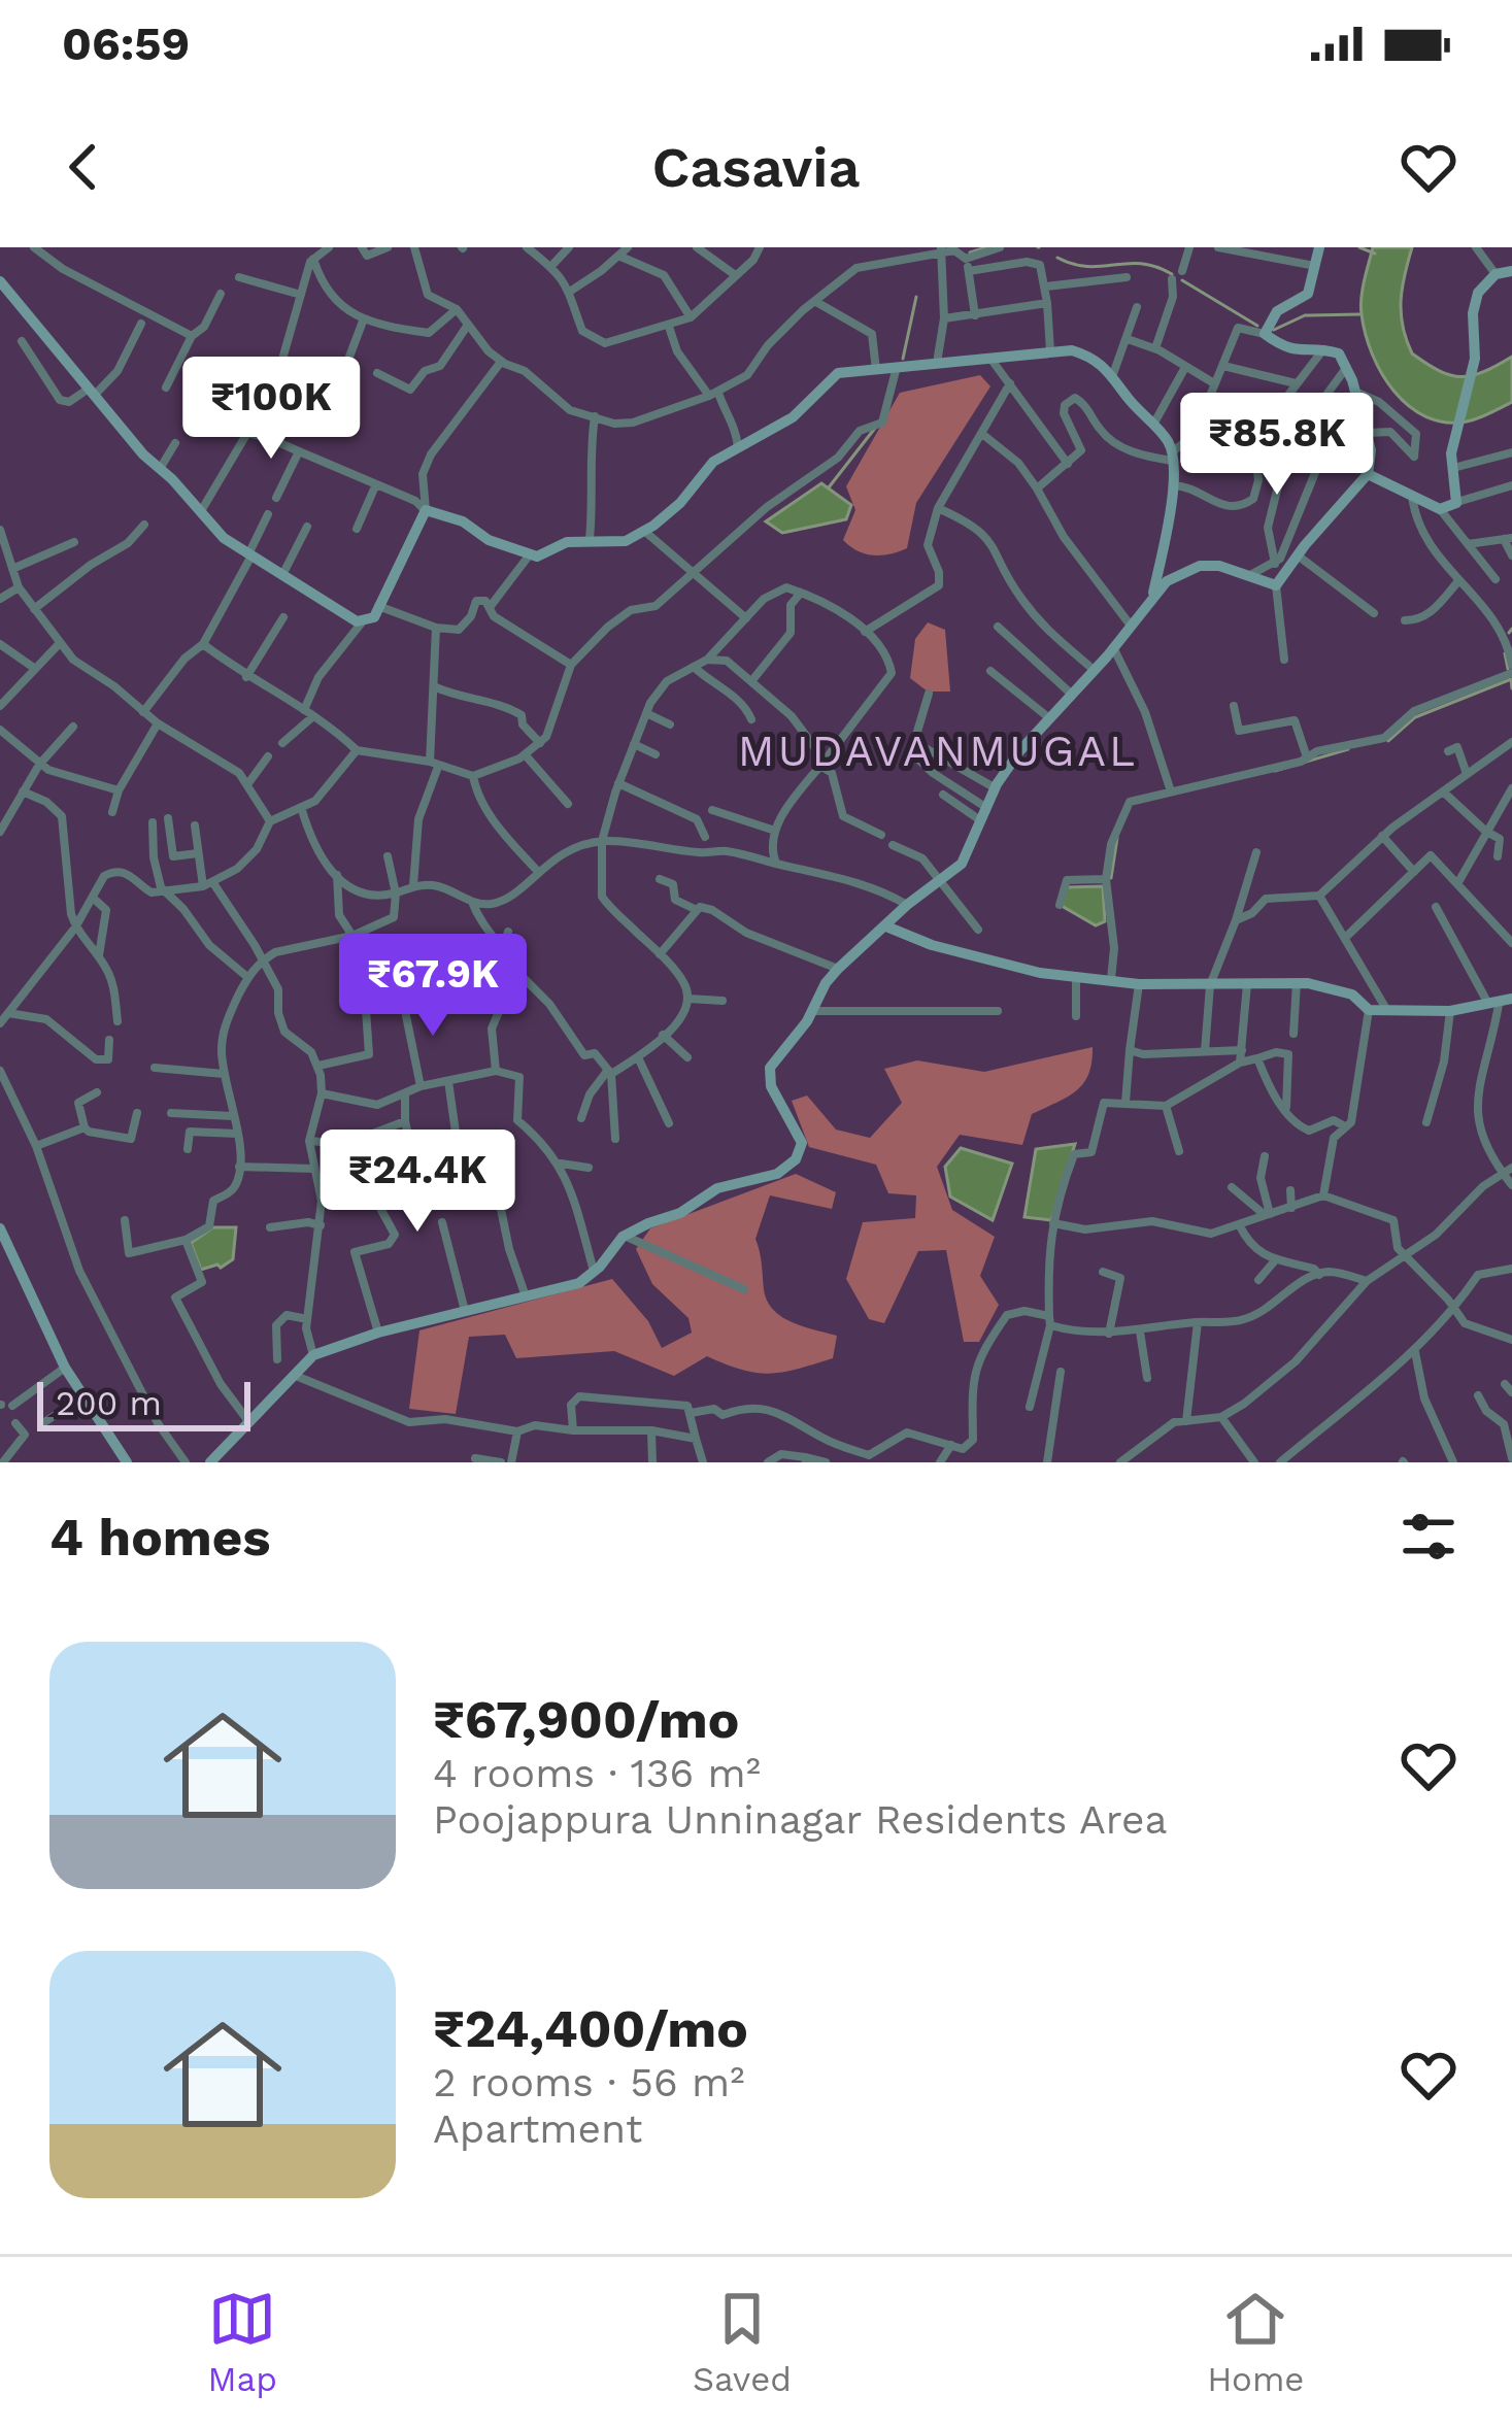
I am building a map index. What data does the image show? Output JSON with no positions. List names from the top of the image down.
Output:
{
  "districts": ["MUDAVANMUGAL"],
  "scale_bar": "200 m",
  "page": {
    "status": "06:59",
    "header": "Casavia",
    "price": [
      "₹100K",
      "₹85.8K",
      "₹67.9K",
      "₹24.4K"
    ],
    "scale": "200 m",
    "heading": "4 homes",
    "list": [
      {
        "name": "₹67,900/mo",
        "note": "4 rooms · 136 m² · Poojappura Unninagar Residents Area"
      },
      {
        "name": "₹24,400/mo",
        "note": "2 rooms · 56 m² · Apartment"
      }
    ],
    "tabs": ["Map", "Saved", "Home"]
  }
}
